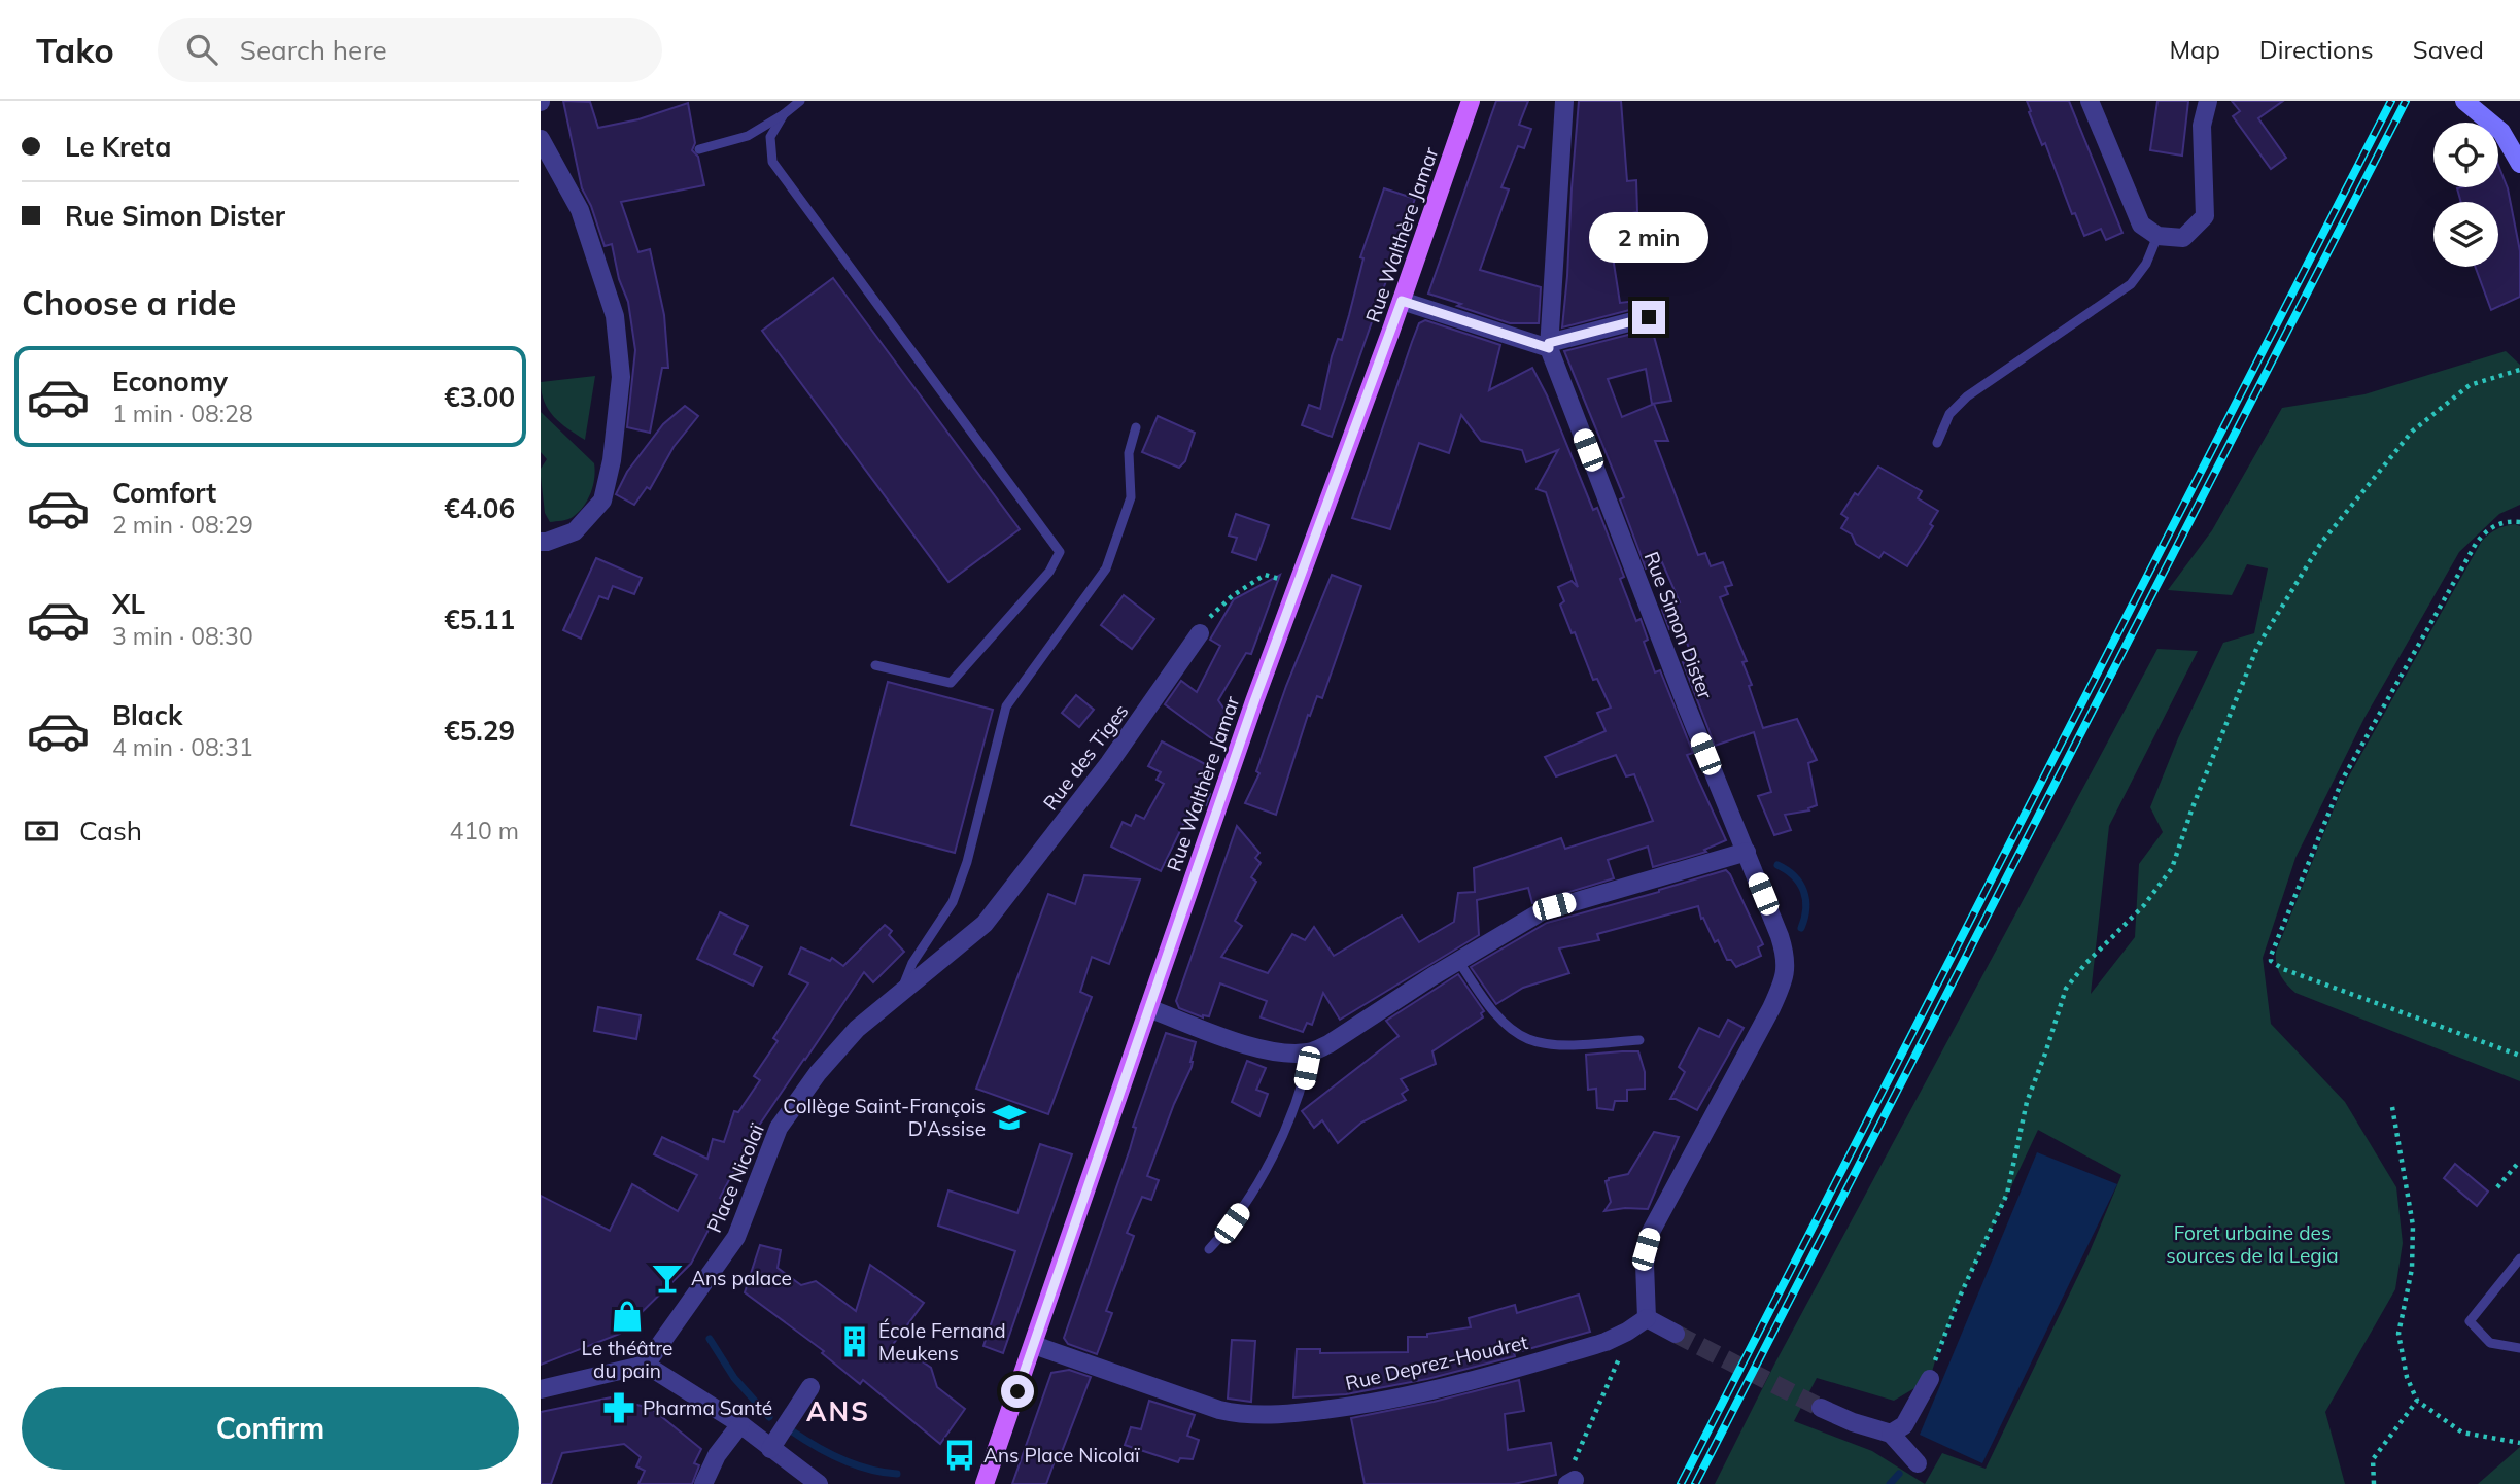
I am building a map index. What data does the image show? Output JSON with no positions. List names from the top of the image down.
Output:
{
  "streets": {
    "main road": ["Rue Walthère Jamar"],
    "street": [
      "Rue Simon Dister",
      "Rue des Tiges",
      "Place Nicolaï",
      "Rue Deprez-Houdret"
    ]
  },
  "crossings": [
    ["Rue Walthère Jamar", "Rue Deprez-Houdret"],
    ["Rue Simon Dister", "Rue Deprez-Houdret"],
    ["Rue des Tiges", "Place Nicolaï"]
  ],
  "districts": ["ANS"],
  "parks": ["Foret urbaine des sources de la Legia"],
  "places": {
    "school or university": ["Collège Saint-François D'Assise"],
    "bar": ["Ans palace"],
    "shop": ["Le théâtre du pain"],
    "building": ["École Fernand Meukens"],
    "pharmacy": ["Pharma Santé"],
    "bus stop": ["Ans Place Nicolaï"]
  },
  "page": {
    "header": "Tako",
    "search": "Search here",
    "nav": ["Map", "Directions", "Saved"],
    "banner": ["Le Kreta", "Rue Simon Dister"],
    "bubble": "2 min",
    "heading": "Choose a ride",
    "list": [
      {
        "name": "Economy",
        "note": "1 min · 08:28",
        "value": "€3.00"
      },
      {
        "name": "Comfort",
        "note": "2 min · 08:29",
        "value": "€4.06"
      },
      {
        "name": "XL",
        "note": "3 min · 08:30",
        "value": "€5.11"
      },
      {
        "name": "Black",
        "note": "4 min · 08:31",
        "value": "€5.29"
      }
    ],
    "pay": ["Cash", "410 m"],
    "buttons": "Confirm"
  }
}
